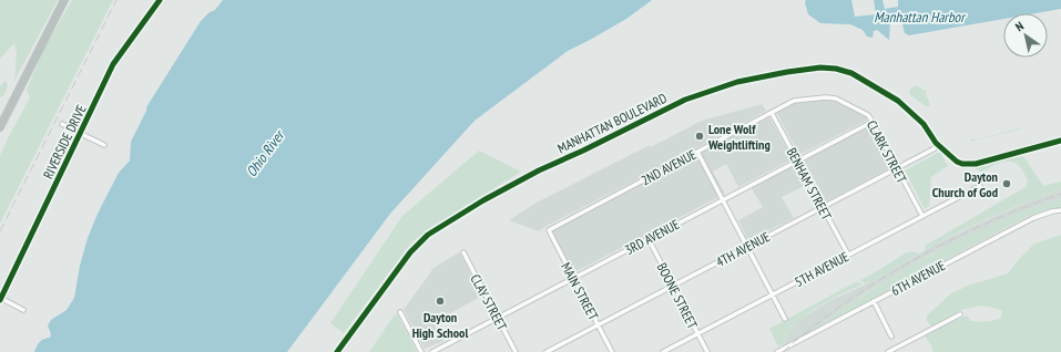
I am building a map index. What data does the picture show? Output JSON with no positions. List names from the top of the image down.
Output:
{
  "streets": {
    "main road": ["RIVERSIDE DRIVE"],
    "street": [
      "MANHATTAN BOULEVARD",
      "CLARK STREET",
      "2ND AVENUE",
      "BENHAM STREET",
      "3RD AVENUE",
      "4TH AVENUE",
      "5TH AVENUE",
      "6TH AVENUE",
      "MAIN STREET",
      "BOONE STREET",
      "CLAY STREET"
    ]
  },
  "crossings": [
    ["MANHATTAN BOULEVARD", "4TH AVENUE"],
    ["CLARK STREET", "2ND AVENUE"],
    ["CLARK STREET", "3RD AVENUE"],
    ["CLARK STREET", "4TH AVENUE"],
    ["CLARK STREET", "5TH AVENUE"],
    ["2ND AVENUE", "BENHAM STREET"],
    ["2ND AVENUE", "MAIN STREET"],
    ["BENHAM STREET", "3RD AVENUE"],
    ["BENHAM STREET", "4TH AVENUE"],
    ["BENHAM STREET", "5TH AVENUE"],
    ["3RD AVENUE", "MAIN STREET"],
    ["3RD AVENUE", "BOONE STREET"],
    ["3RD AVENUE", "CLAY STREET"],
    ["4TH AVENUE", "MAIN STREET"],
    ["4TH AVENUE", "BOONE STREET"],
    ["5TH AVENUE", "BOONE STREET"]
  ],
  "water": ["Manhattan Harbor", "Ohio River"],
  "places": ["Lone Wolf Weightlifting", "Dayton Church of God", "Dayton High School"],
  "north": "top left"
}
